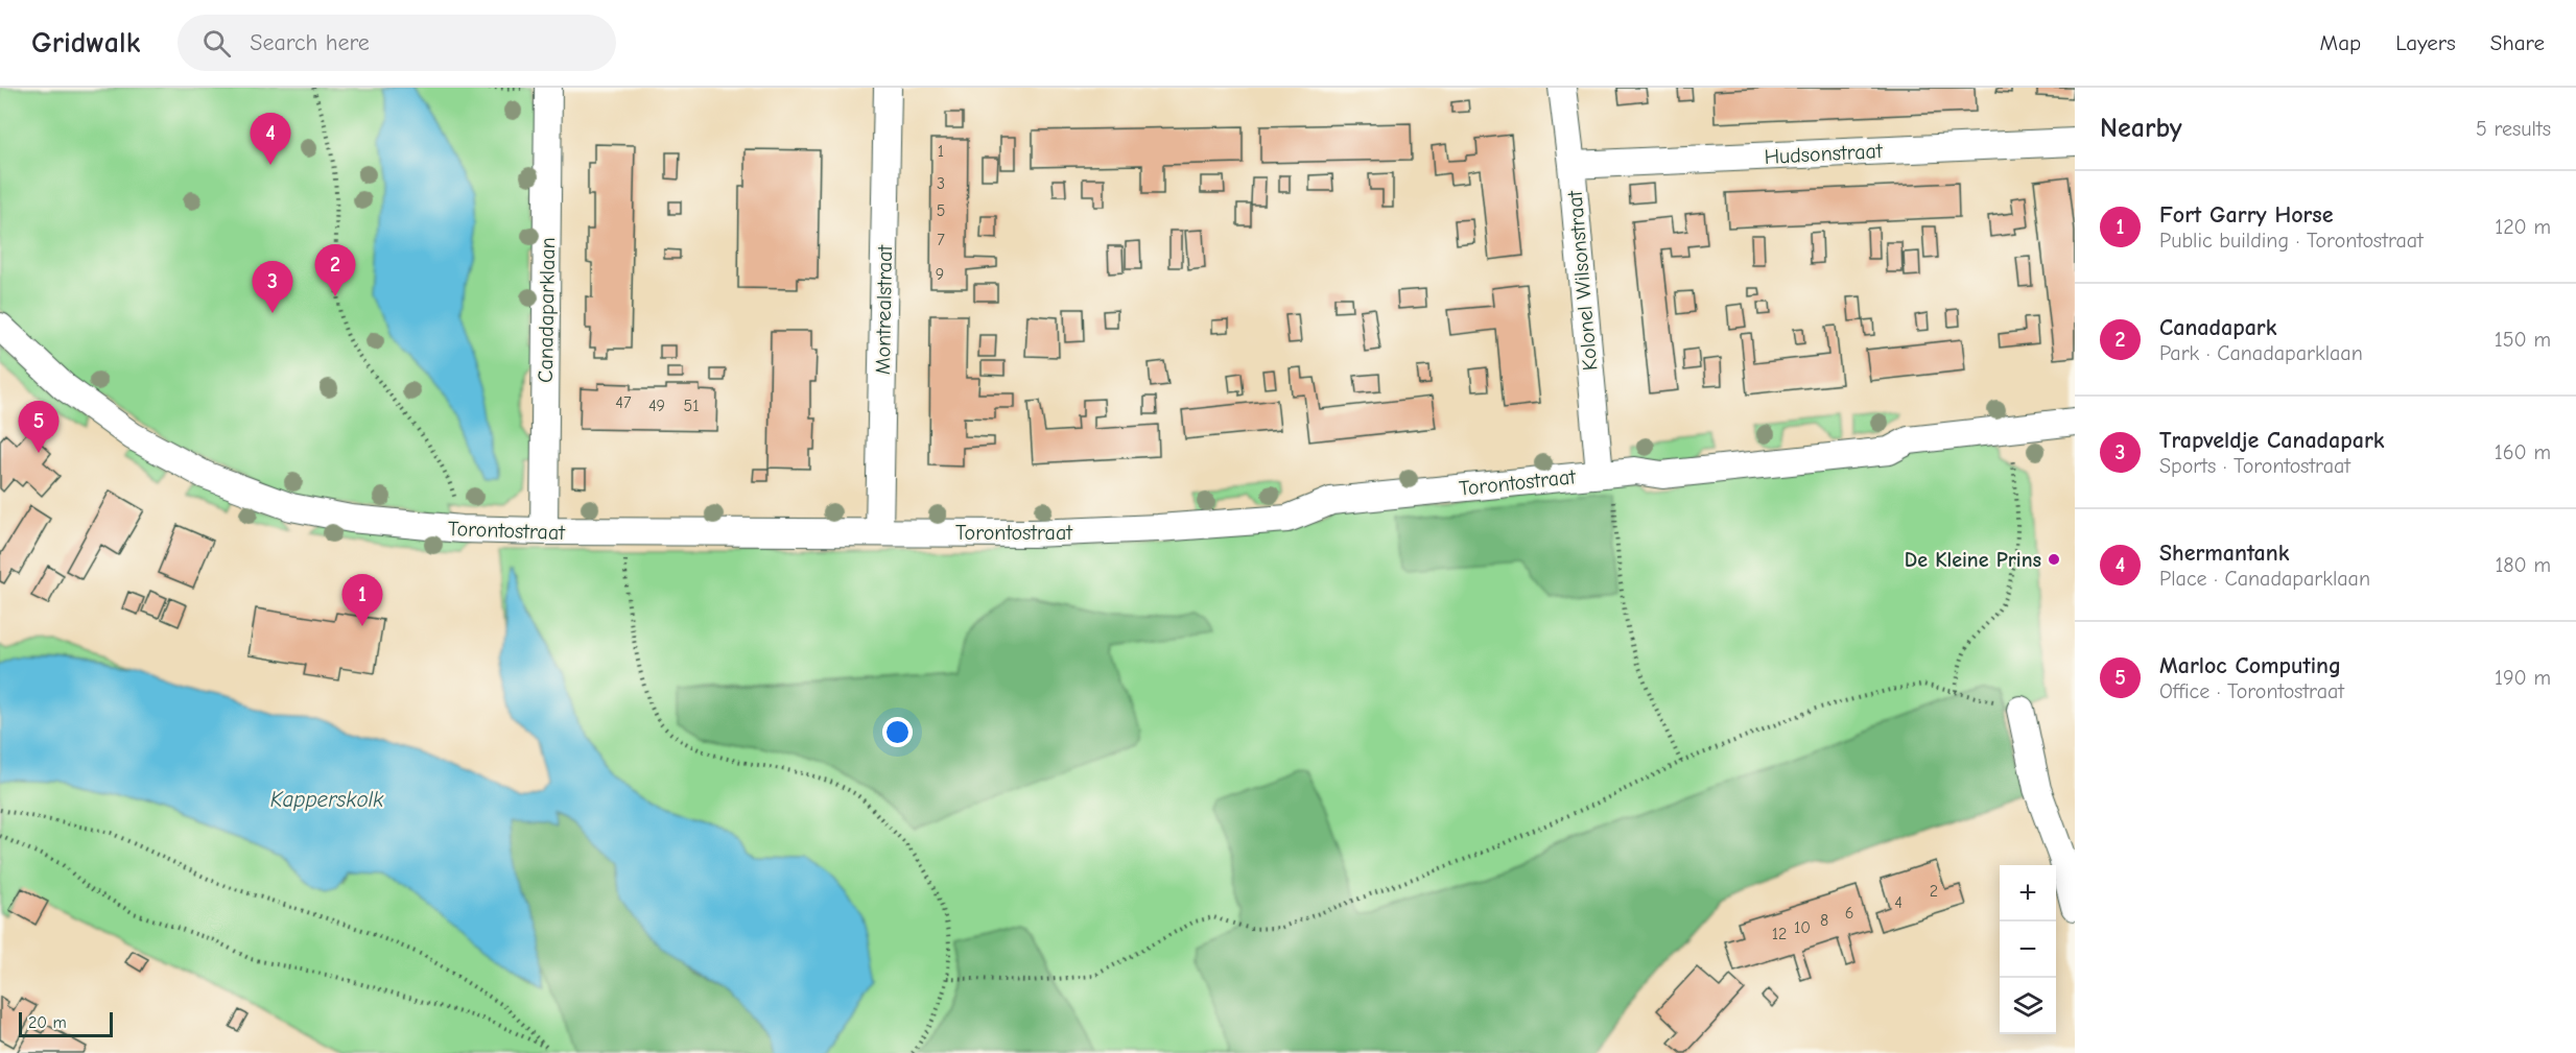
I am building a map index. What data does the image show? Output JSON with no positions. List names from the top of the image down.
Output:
{
  "streets": {
    "street": [
      "Hudsonstraat",
      "Kolonel Wilsonstraat",
      "Canadaparklaan",
      "Montrealstraat",
      "Torontostraat"
    ]
  },
  "crossings": [
    ["Hudsonstraat", "Kolonel Wilsonstraat"],
    ["Kolonel Wilsonstraat", "Torontostraat"],
    ["Canadaparklaan", "Torontostraat"],
    ["Montrealstraat", "Torontostraat"]
  ],
  "water": ["Kapperskolk"],
  "places": ["De Kleine Prins"],
  "house_numbers": [
    "1",
    "3",
    "5",
    "7",
    "9",
    "47",
    "49",
    "51",
    "2",
    "4",
    "6",
    "8",
    "10",
    "12"
  ],
  "scale_bar": "20 m",
  "page": {
    "header": "Gridwalk",
    "search": "Search here",
    "nav": ["Map", "Layers", "Share"],
    "heading": ["Nearby", "5 results"],
    "pins": [
      "4",
      "2",
      "3",
      "5",
      "1"
    ],
    "list": [
      {
        "mark": "1",
        "name": "Fort Garry Horse",
        "note": "Public building · Torontostraat",
        "value": "120 m"
      },
      {
        "mark": "2",
        "name": "Canadapark",
        "note": "Park · Canadaparklaan",
        "value": "150 m"
      },
      {
        "mark": "3",
        "name": "Trapveldje Canadapark",
        "note": "Sports · Torontostraat",
        "value": "160 m"
      },
      {
        "mark": "4",
        "name": "Shermantank",
        "note": "Place · Canadaparklaan",
        "value": "180 m"
      },
      {
        "mark": "5",
        "name": "Marloc Computing",
        "note": "Office · Torontostraat",
        "value": "190 m"
      }
    ],
    "map_buttons": ["+", "−"],
    "scale": "20 m"
  }
}
